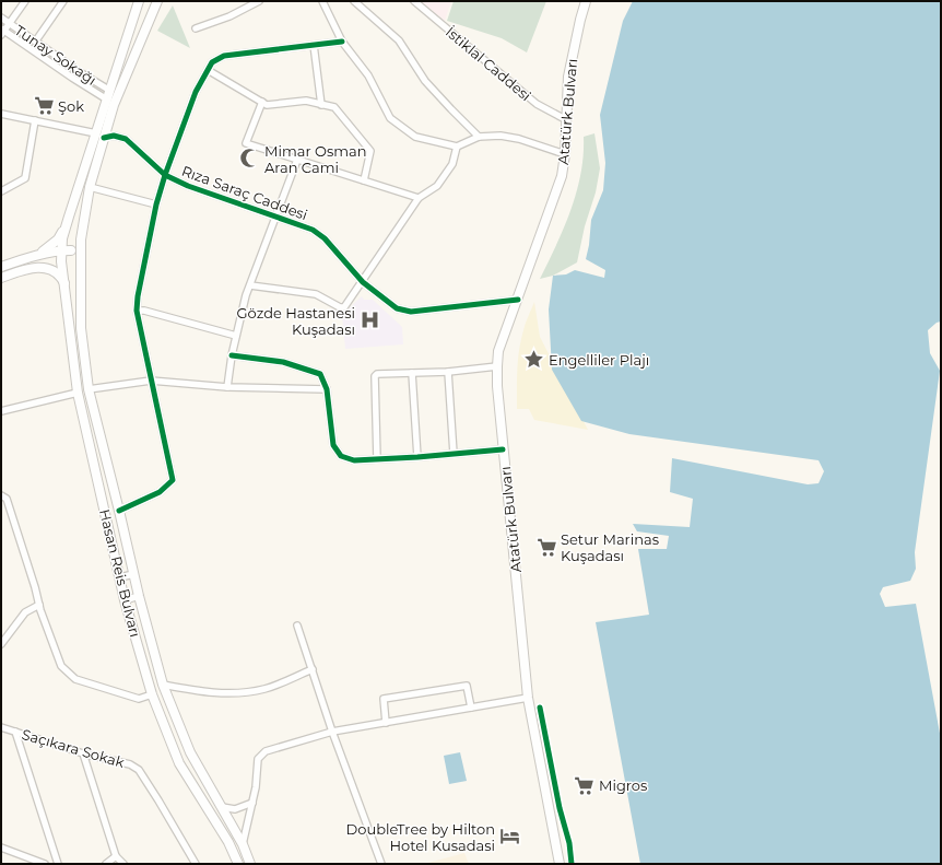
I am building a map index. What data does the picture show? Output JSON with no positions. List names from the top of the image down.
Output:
{
  "streets": {
    "main road": ["Atatürk Bulvarı", "Hasan Reis Bulvarı"],
    "street": [
      "Tunay Sokağı",
      "İstiklal Caddesi",
      "Rıza Saraç Caddesi",
      "Saçıkara Sokak"
    ]
  },
  "crossings": [
    ["İstiklal Caddesi", "Atatürk Bulvarı"],
    ["Atatürk Bulvarı", "Rıza Saraç Caddesi"],
    ["Rıza Saraç Caddesi", "Hasan Reis Bulvarı"]
  ],
  "places": {
    "supermarket": ["Şok", "Setur Marinas Kuşadası", "Migros"],
    "mosque": ["Mimar Osman Aran Cami"],
    "hospital": ["Gözde Hastanesi Kuşadası"],
    "place": ["Engelliler Plajı"],
    "hotel": ["DoubleTree by Hilton Hotel Kusadasi"]
  }
}
